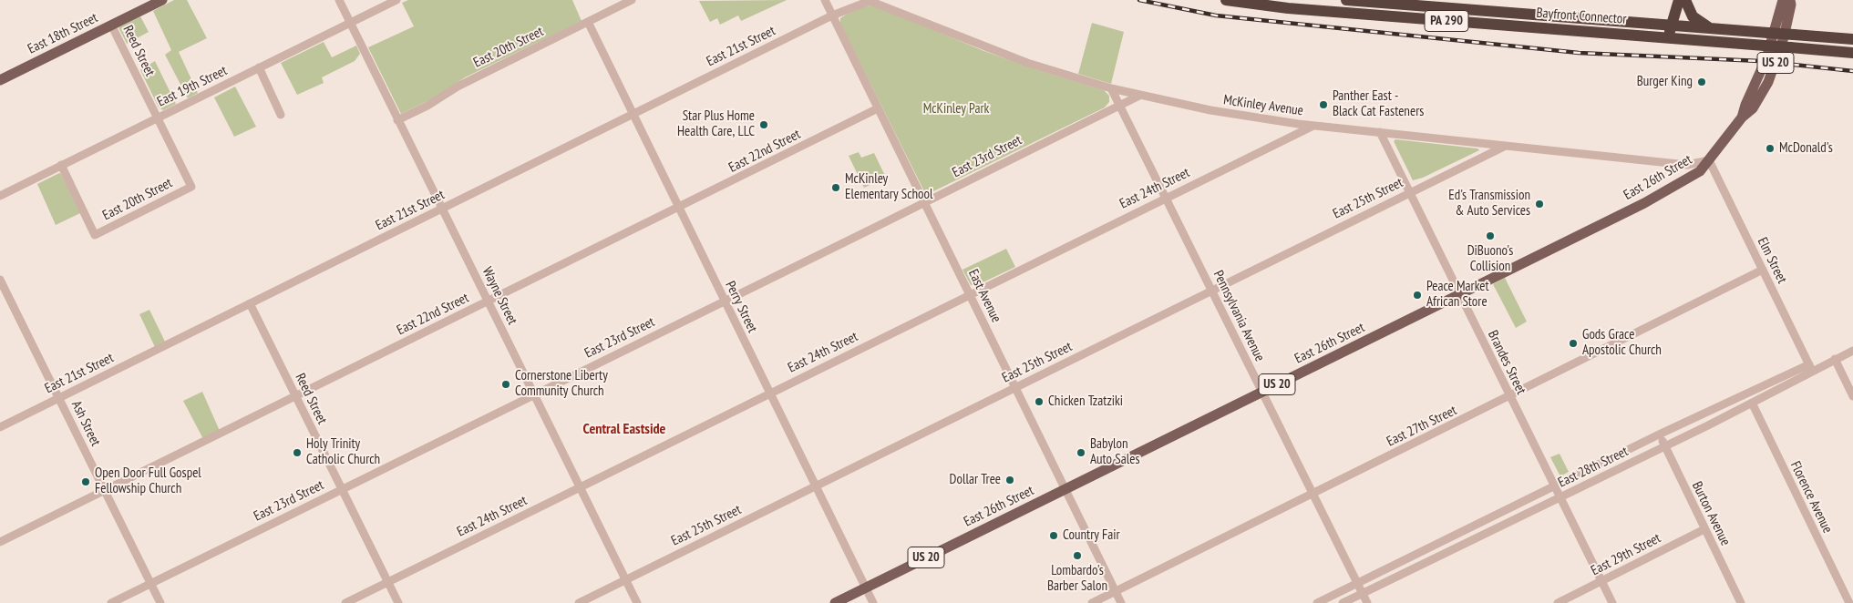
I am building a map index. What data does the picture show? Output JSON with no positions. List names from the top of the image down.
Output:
{
  "streets": {
    "highway": ["Bayfront Connector", "PA 290"],
    "main road": ["East 18th Street", "US 20", "East 26th Street"],
    "street": [
      "East 21st Street",
      "East 20th Street",
      "Reed Street",
      "East 19th Street",
      "McKinley Avenue",
      "East 22nd Street",
      "East 23rd Street",
      "East 24th Street",
      "East 25th Street",
      "Elm Street",
      "Wayne Street",
      "East Avenue",
      "Perry Street",
      "Pennsylvania Avenue",
      "Brandes Street",
      "Ash Street",
      "East 27th Street",
      "East 28th Street",
      "Florence Avenue",
      "Burton Avenue",
      "East 29th Street"
    ]
  },
  "crossings": [
    ["East 18th Street", "Reed Street"],
    ["East 21st Street", "Reed Street"],
    ["East 21st Street", "McKinley Avenue"],
    ["East 21st Street", "Wayne Street"],
    ["East 21st Street", "East Avenue"],
    ["East 21st Street", "Perry Street"],
    ["East 21st Street", "Ash Street"],
    ["East 20th Street", "Reed Street"],
    ["East 20th Street", "East 19th Street"],
    ["East 20th Street", "Wayne Street"],
    ["East 20th Street", "Perry Street"],
    ["Reed Street", "East 19th Street"],
    ["Reed Street", "East 22nd Street"],
    ["Reed Street", "East 23rd Street"],
    ["Reed Street", "East 24th Street"],
    ["US 20", "McKinley Avenue"],
    ["US 20", "East 26th Street"],
    ["US 20", "Elm Street"],
    ["East 19th Street", "Wayne Street"],
    ["McKinley Avenue", "East 23rd Street"],
    ["McKinley Avenue", "East 26th Street"],
    ["McKinley Avenue", "East 24th Street"],
    ["McKinley Avenue", "East 25th Street"],
    ["McKinley Avenue", "Elm Street"],
    ["McKinley Avenue", "East Avenue"],
    ["McKinley Avenue", "Pennsylvania Avenue"],
    ["McKinley Avenue", "Brandes Street"],
    ["East 22nd Street", "Wayne Street"],
    ["East 22nd Street", "East Avenue"],
    ["East 22nd Street", "Perry Street"],
    ["East 22nd Street", "Ash Street"],
    ["East 23rd Street", "Wayne Street"],
    ["East 23rd Street", "East Avenue"],
    ["East 23rd Street", "Perry Street"],
    ["East 23rd Street", "Pennsylvania Avenue"],
    ["East 23rd Street", "Ash Street"],
    ["East 26th Street", "Elm Street"],
    ["East 26th Street", "East Avenue"],
    ["East 26th Street", "Perry Street"],
    ["East 26th Street", "Pennsylvania Avenue"],
    ["East 26th Street", "Brandes Street"],
    ["East 24th Street", "Wayne Street"],
    ["East 24th Street", "East Avenue"],
    ["East 24th Street", "Perry Street"],
    ["East 24th Street", "Pennsylvania Avenue"],
    ["East 25th Street", "Wayne Street"],
    ["East 25th Street", "East Avenue"],
    ["East 25th Street", "Perry Street"],
    ["East 25th Street", "Pennsylvania Avenue"],
    ["East 25th Street", "Brandes Street"],
    ["Elm Street", "East 27th Street"],
    ["Elm Street", "East 28th Street"],
    ["East Avenue", "East 27th Street"],
    ["Pennsylvania Avenue", "East 27th Street"],
    ["Pennsylvania Avenue", "East 28th Street"],
    ["Brandes Street", "East 27th Street"],
    ["Brandes Street", "East 28th Street"],
    ["Brandes Street", "East 29th Street"],
    ["East 28th Street", "Florence Avenue"],
    ["East 28th Street", "Burton Avenue"],
    ["Burton Avenue", "East 29th Street"]
  ],
  "districts": ["Central Eastside"],
  "parks": ["McKinley Park"],
  "places": [
    "Burger King",
    "Panther East - Black Cat Fasteners",
    "Star Plus Home Health Care, LLC",
    "McDonald's",
    "McKinley Elementary School",
    "Ed's Transmission & Auto Services",
    "DiBuono's Collision",
    "Peace Market African Store",
    "Gods Grace Apostolic Church",
    "Cornerstone Liberty Community Church",
    "Chicken Tzatziki",
    "Holy Trinity Catholic Church",
    "Babylon Auto Sales",
    "Dollar Tree",
    "Open Door Full Gospel Fellowship Church",
    "Country Fair",
    "Lombardo's Barber Salon"
  ]
}
